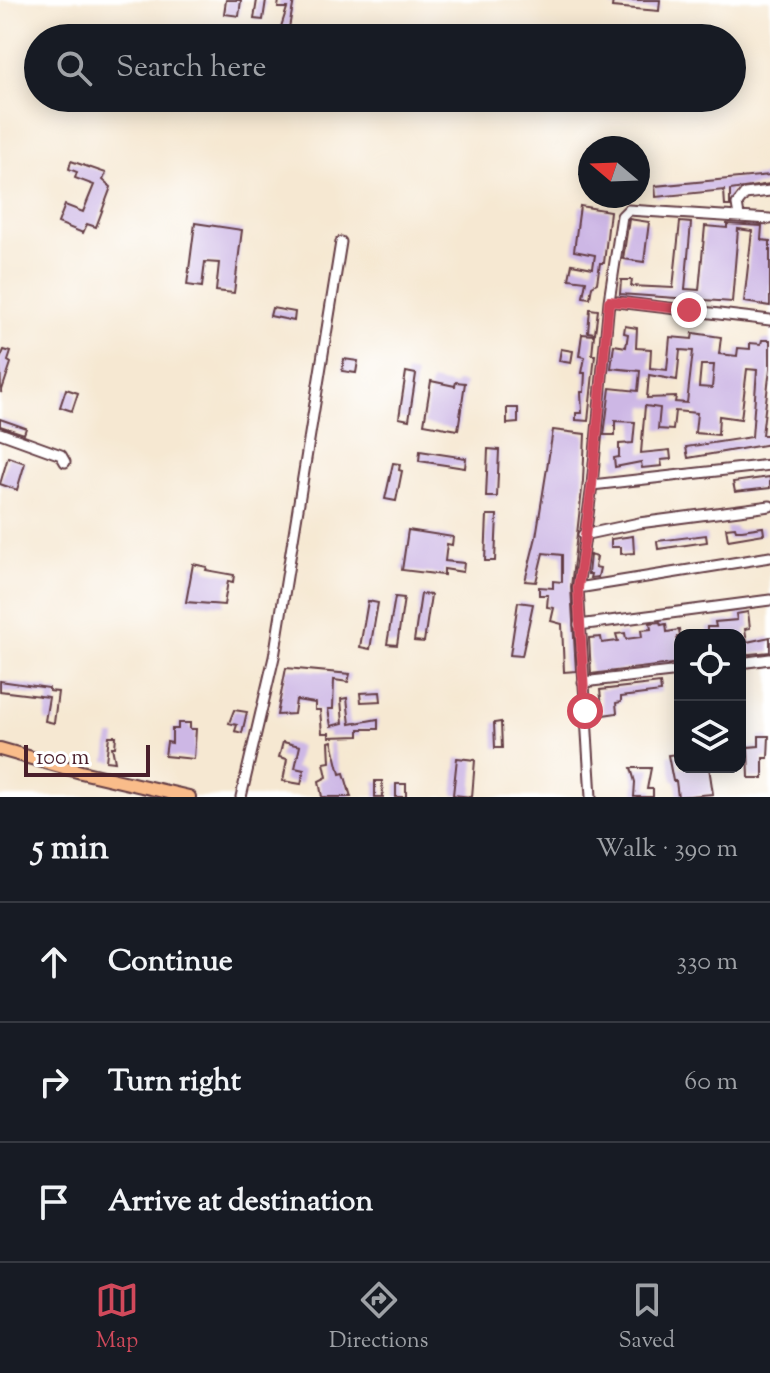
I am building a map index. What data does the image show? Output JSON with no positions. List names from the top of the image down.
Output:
{
  "scale_bar": "100 m",
  "north": "left",
  "page": {
    "search": "Search here",
    "scale": "100 m",
    "heading": ["5 min", "Walk · 390 m"],
    "list": [
      ["Continue", "330 m"],
      ["Turn right", "60 m"],
      "Arrive at destination"
    ],
    "nav": ["Map", "Directions", "Saved"]
  }
}
